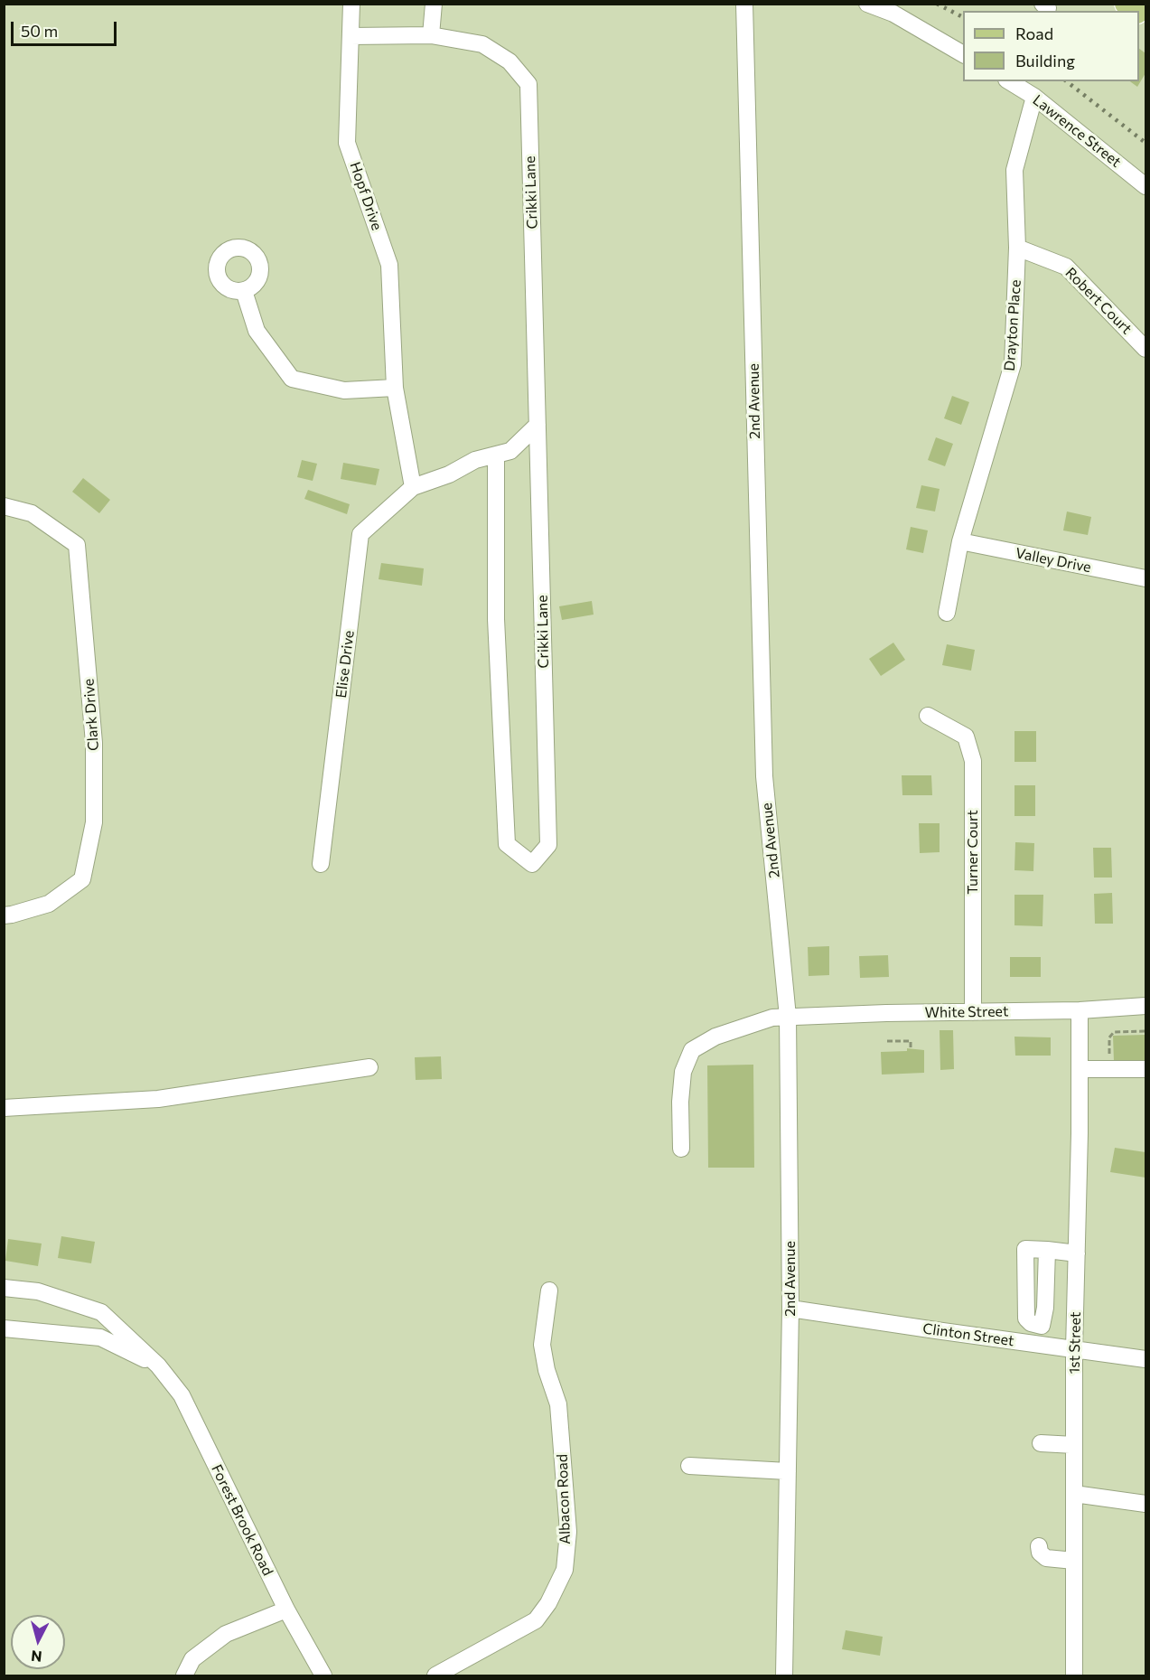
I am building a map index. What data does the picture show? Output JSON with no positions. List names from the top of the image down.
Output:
{
  "streets": {
    "street": [
      "Lawrence Street",
      "Crikki Lane",
      "Hopf Drive",
      "Robert Court",
      "Drayton Place",
      "2nd Avenue",
      "Valley Drive",
      "Elise Drive",
      "Clark Drive",
      "Turner Court",
      "White Street",
      "Clinton Street",
      "1st Street",
      "Albacon Road",
      "Forest Brook Road"
    ]
  },
  "crossings": [
    ["Lawrence Street", "Drayton Place"],
    ["Crikki Lane", "Hopf Drive"],
    ["Crikki Lane", "Elise Drive"],
    ["Robert Court", "Drayton Place"],
    ["Drayton Place", "Valley Drive"],
    ["2nd Avenue", "White Street"],
    ["2nd Avenue", "Clinton Street"],
    ["Turner Court", "White Street"],
    ["White Street", "1st Street"],
    ["Clinton Street", "1st Street"]
  ],
  "legend": ["Road", "Building"],
  "scale_bar": "50 m",
  "north": "bottom"
}
